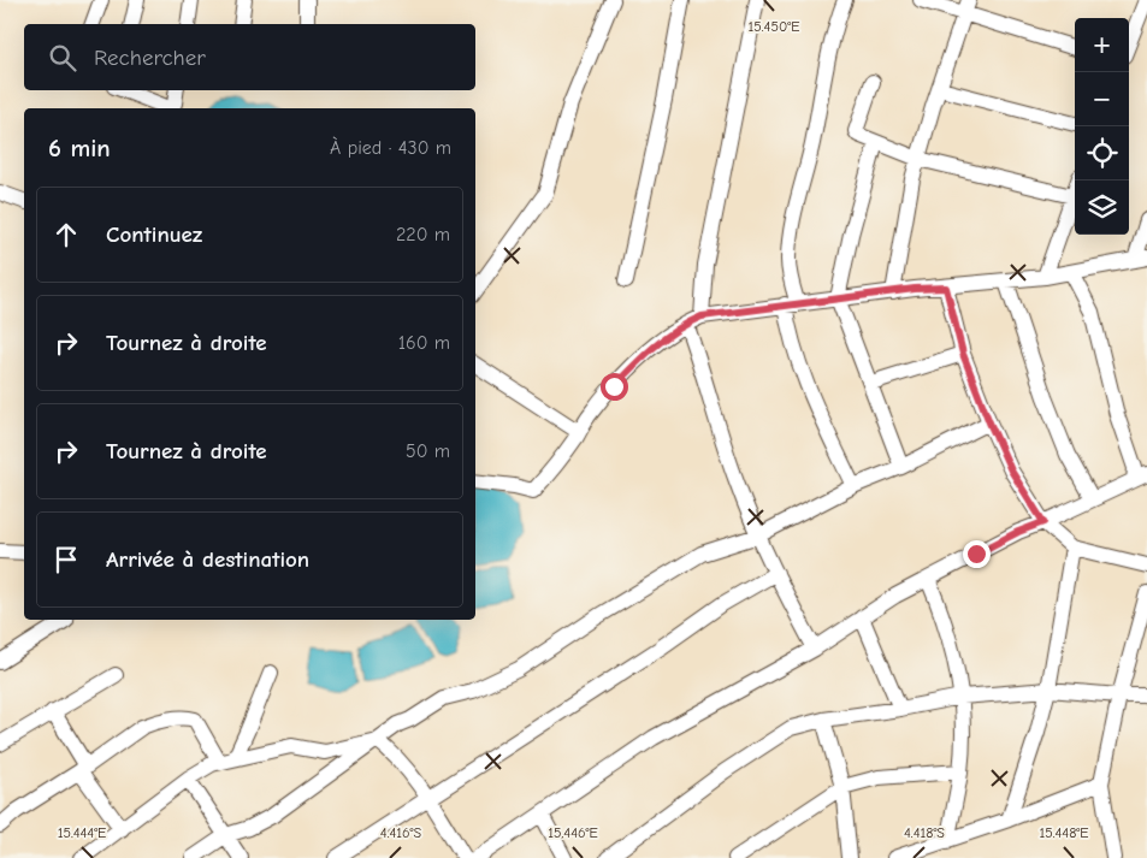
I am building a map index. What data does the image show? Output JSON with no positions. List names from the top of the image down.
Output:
{
  "page": {
    "map_buttons": ["+", "−"],
    "search": "Rechercher",
    "heading": ["6 min", "À pied · 430 m"],
    "list": [
      ["Continuez", "220 m"],
      ["Tournez à droite", "160 m"],
      ["Tournez à droite", "50 m"],
      "Arrivée à destination"
    ]
  },
  "coordinates": [
    "15.450°E",
    "15.444°E",
    "15.446°E",
    "15.448°E",
    "4.416°S",
    "4.418°S"
  ]
}
